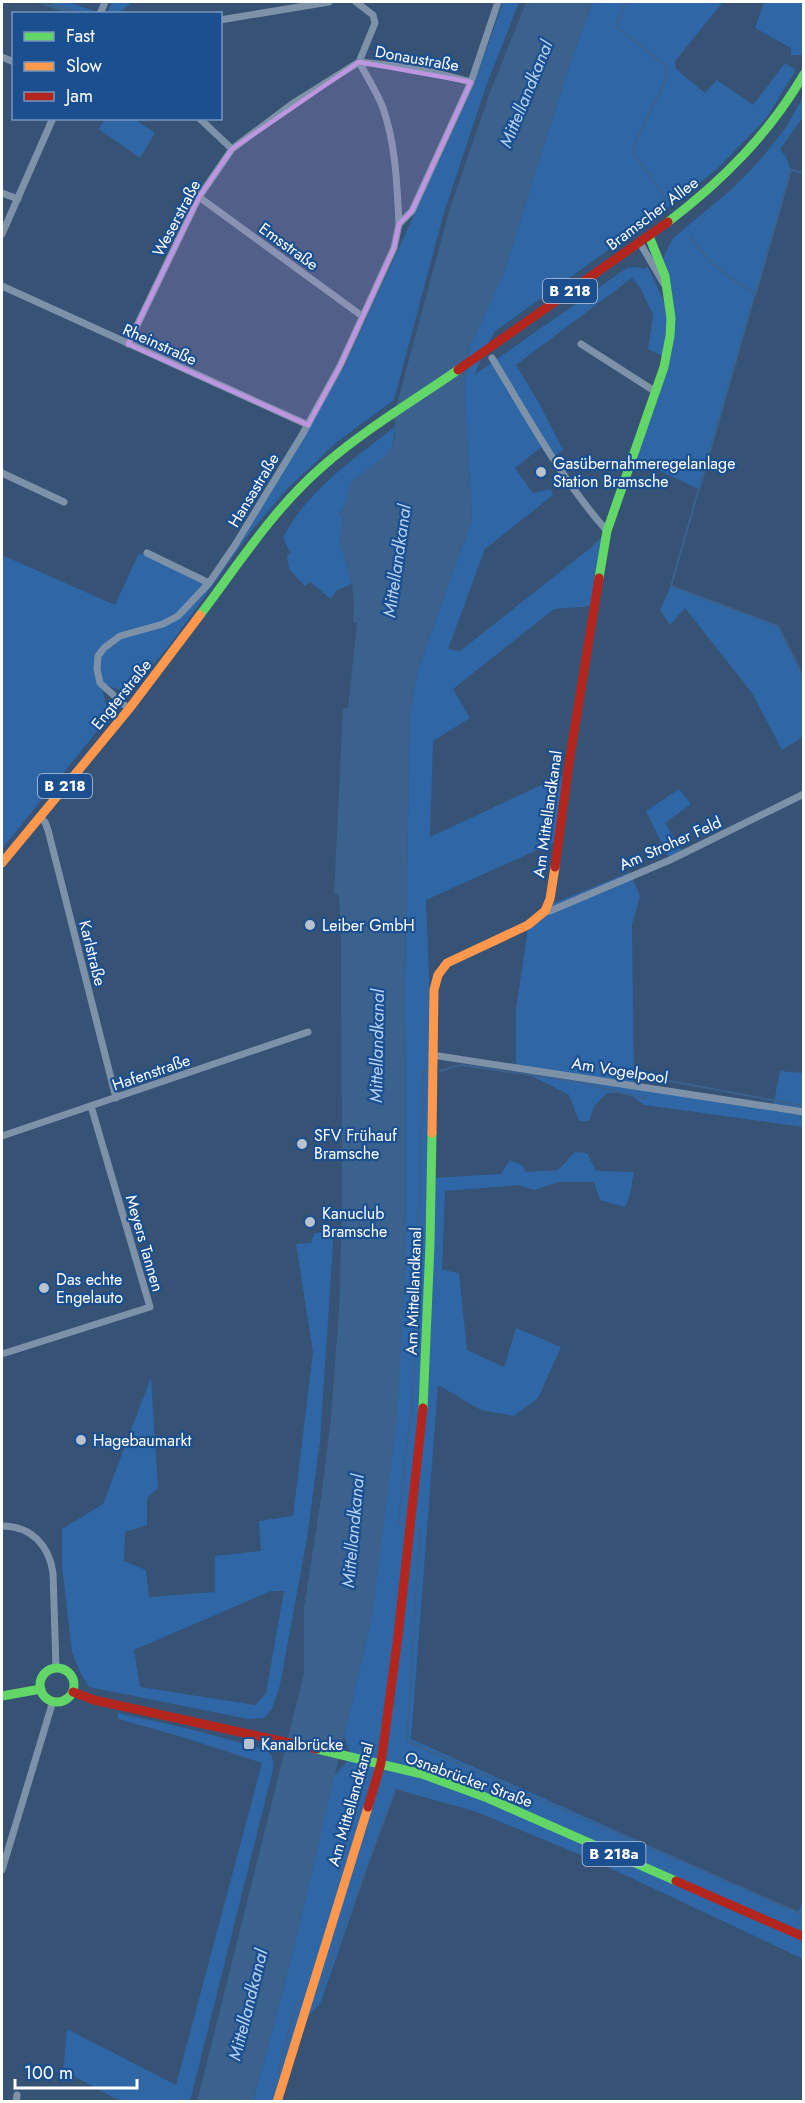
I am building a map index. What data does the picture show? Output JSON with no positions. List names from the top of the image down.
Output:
{
  "streets": {
    "main road": [
      "Bramscher Allee",
      "B 218",
      "Engterstraße",
      "Am Mittellandkanal",
      "Osnabrücker Straße",
      "B 218a"
    ],
    "street": [
      "Donaustraße",
      "Weserstraße",
      "Emsstraße",
      "Rheinstraße",
      "Hansastraße",
      "Am Stroher Feld",
      "Karlstraße",
      "Am Vogelpool",
      "Hafenstraße",
      "Meyers Tannen"
    ]
  },
  "crossings": [
    ["Donaustraße", "Weserstraße"],
    ["Donaustraße", "Hansastraße"],
    ["Bramscher Allee", "Engterstraße"],
    ["Bramscher Allee", "Am Mittellandkanal"],
    ["Weserstraße", "Emsstraße"],
    ["Weserstraße", "Rheinstraße"],
    ["Weserstraße", "Hansastraße"],
    ["Emsstraße", "Hansastraße"],
    ["Rheinstraße", "Hansastraße"],
    ["Hansastraße", "Engterstraße"],
    ["Engterstraße", "Karlstraße"],
    ["Am Mittellandkanal", "Am Stroher Feld"],
    ["Am Mittellandkanal", "Am Vogelpool"],
    ["Am Mittellandkanal", "Osnabrücker Straße"],
    ["Karlstraße", "Hafenstraße"],
    ["Hafenstraße", "Meyers Tannen"]
  ],
  "water": ["Mittellandkanal"],
  "places": {
    "other": [
      "Gasübernahmeregelanlage Station Bramsche",
      "Leiber GmbH",
      "SFV Frühauf Bramsche",
      "Kanuclub Bramsche",
      "Das echte Engelauto",
      "Hagebaumarkt"
    ],
    "transit": ["Kanalbrücke"]
  },
  "legend": ["Fast", "Slow", "Jam"],
  "scale_bar": "100 m"
}
